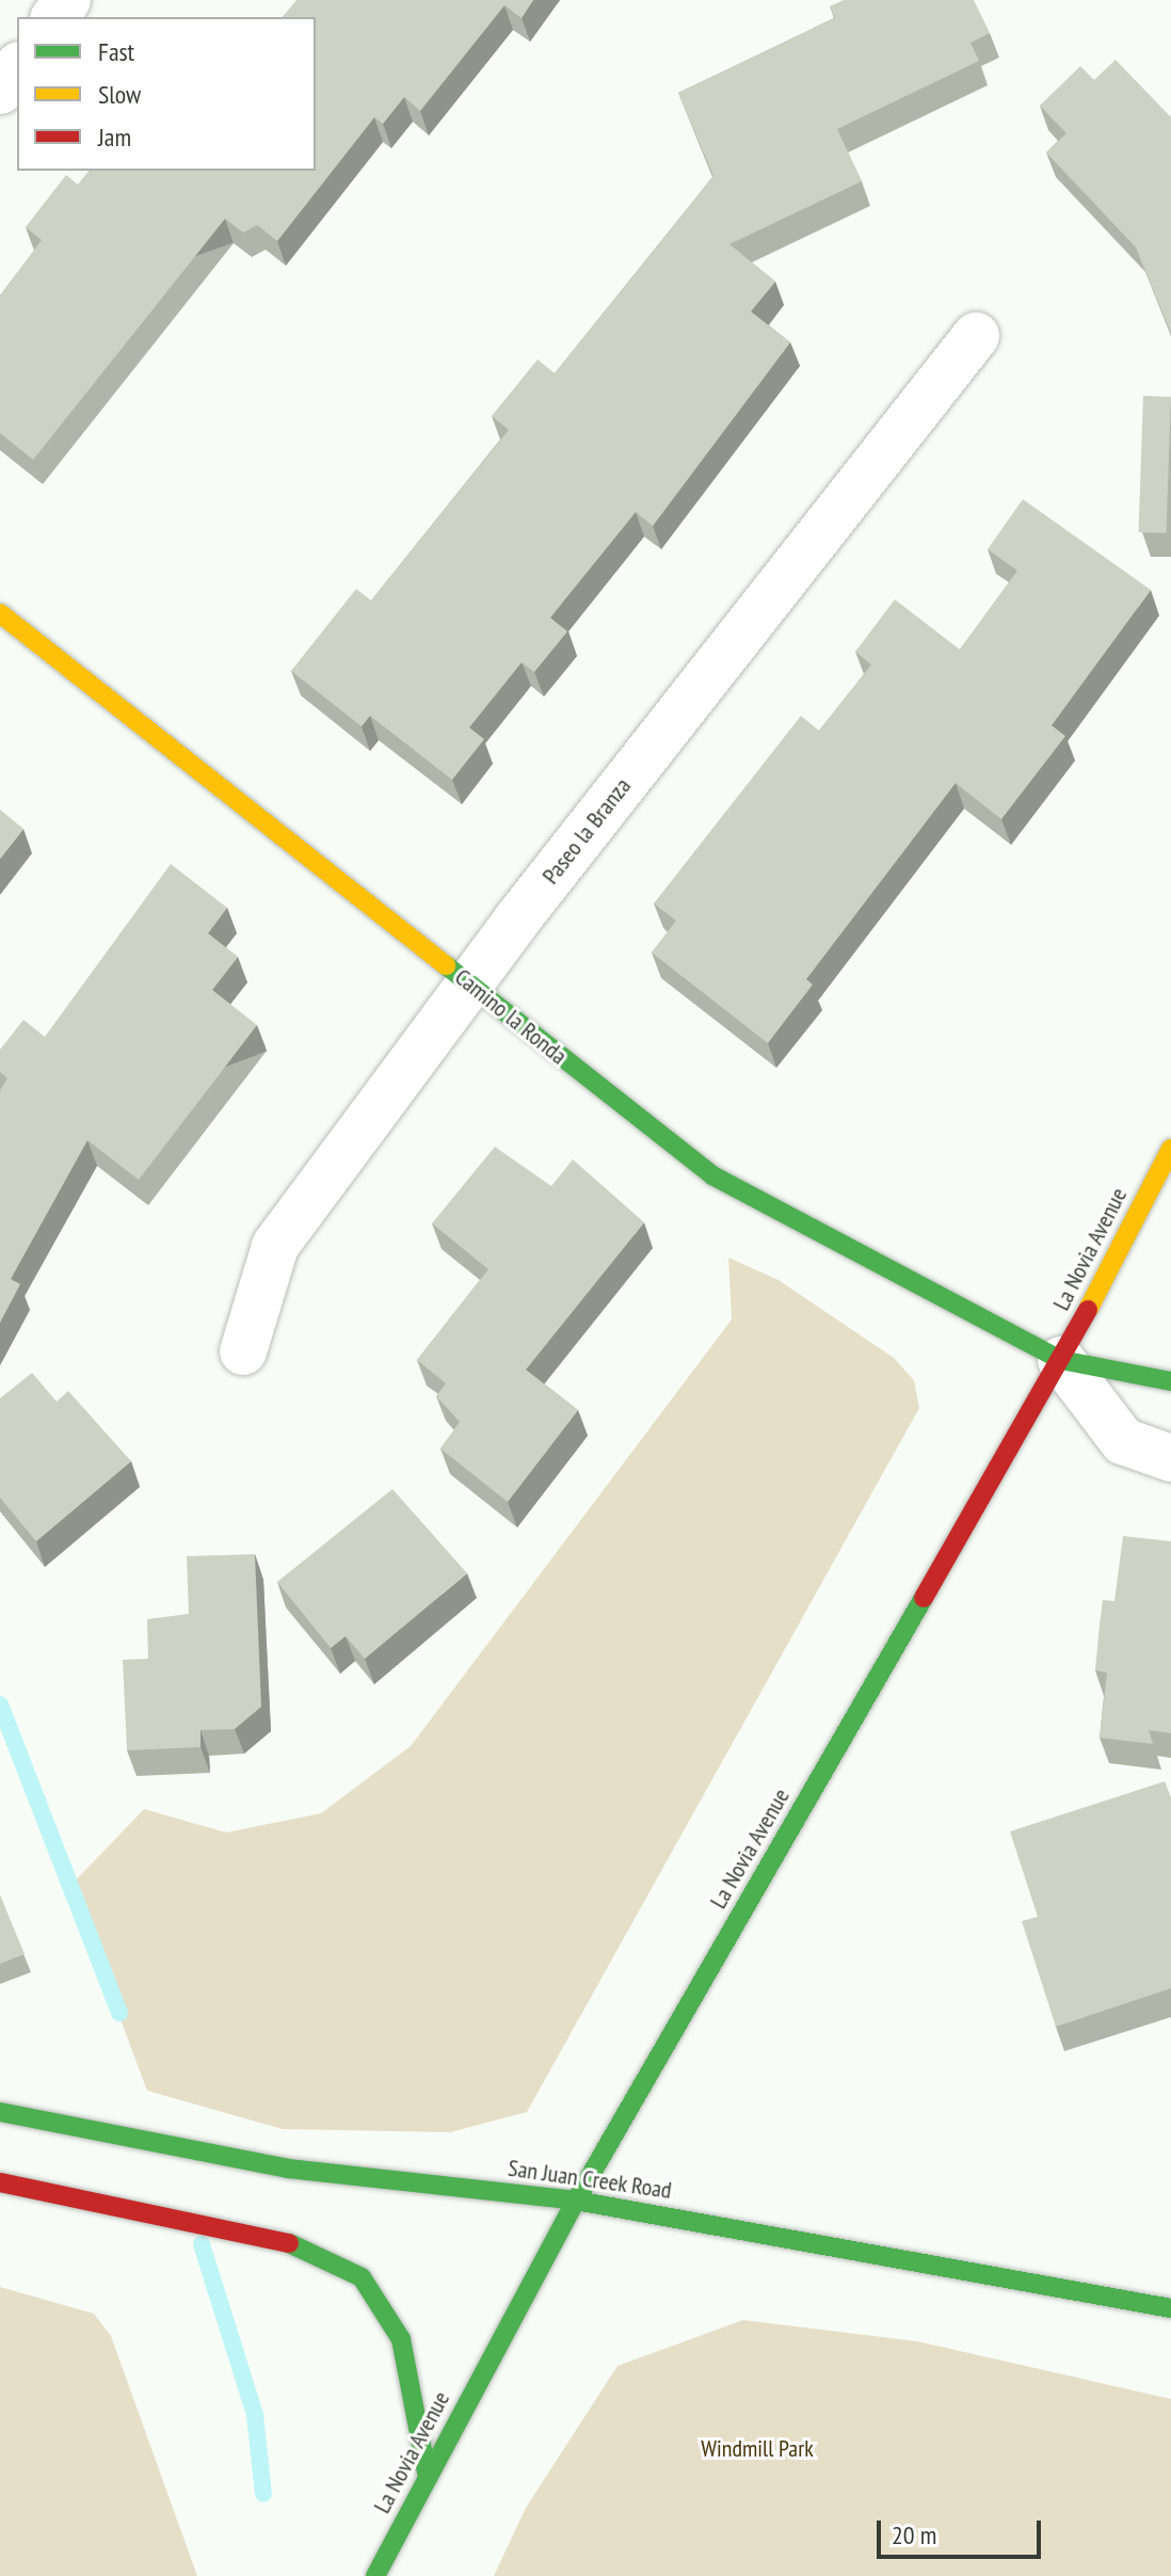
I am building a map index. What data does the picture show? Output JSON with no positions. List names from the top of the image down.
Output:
{
  "streets": {
    "main road": ["Camino la Ronda", "La Novia Avenue", "San Juan Creek Road"],
    "street": ["Paseo la Branza"]
  },
  "crossings": [
    ["Paseo la Branza", "Camino la Ronda"],
    ["Camino la Ronda", "La Novia Avenue"],
    ["La Novia Avenue", "San Juan Creek Road"]
  ],
  "parks": ["Windmill Park"],
  "legend": ["Fast", "Slow", "Jam"],
  "scale_bar": "20 m"
}
